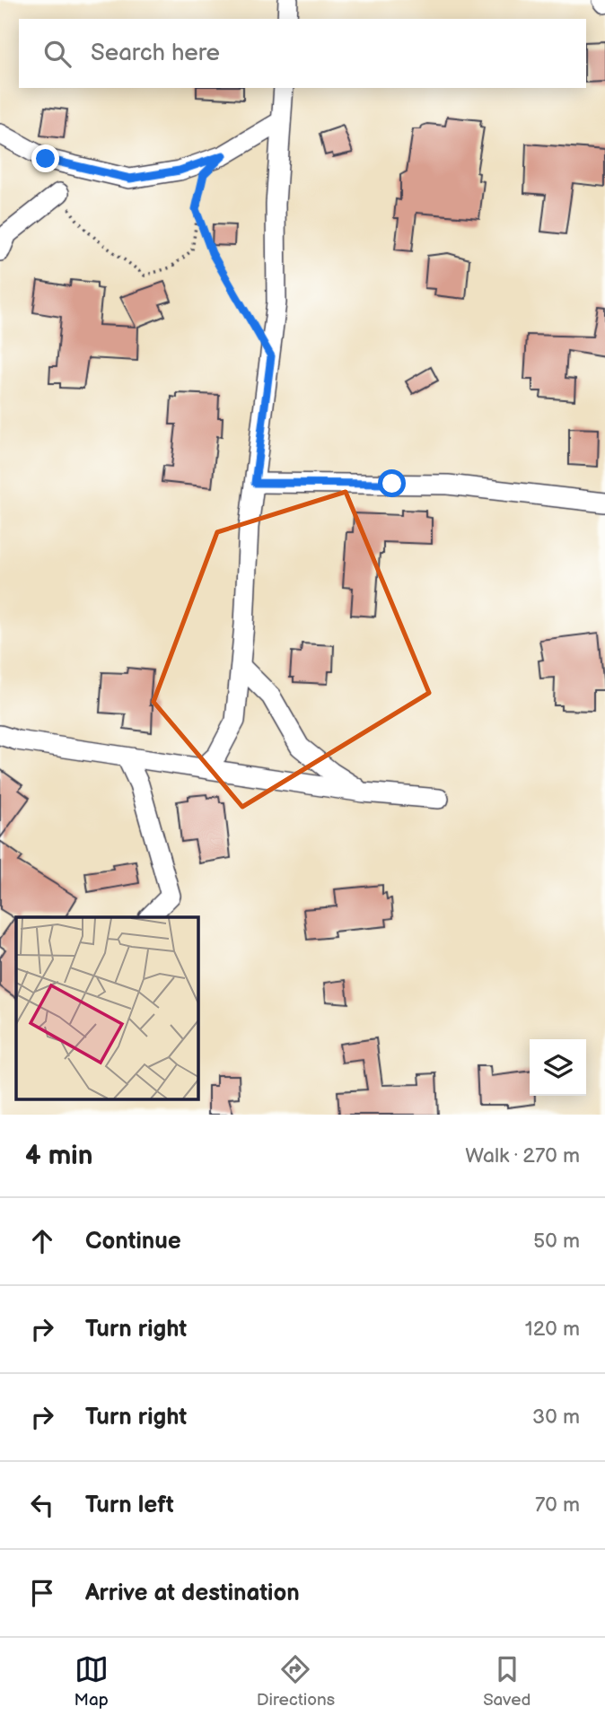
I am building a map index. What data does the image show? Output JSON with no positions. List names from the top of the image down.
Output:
{
  "page": {
    "search": "Search here",
    "heading": ["4 min", "Walk · 270 m"],
    "list": [
      ["Continue", "50 m"],
      ["Turn right", "120 m"],
      ["Turn right", "30 m"],
      ["Turn left", "70 m"],
      "Arrive at destination"
    ],
    "nav": ["Map", "Directions", "Saved"]
  }
}
